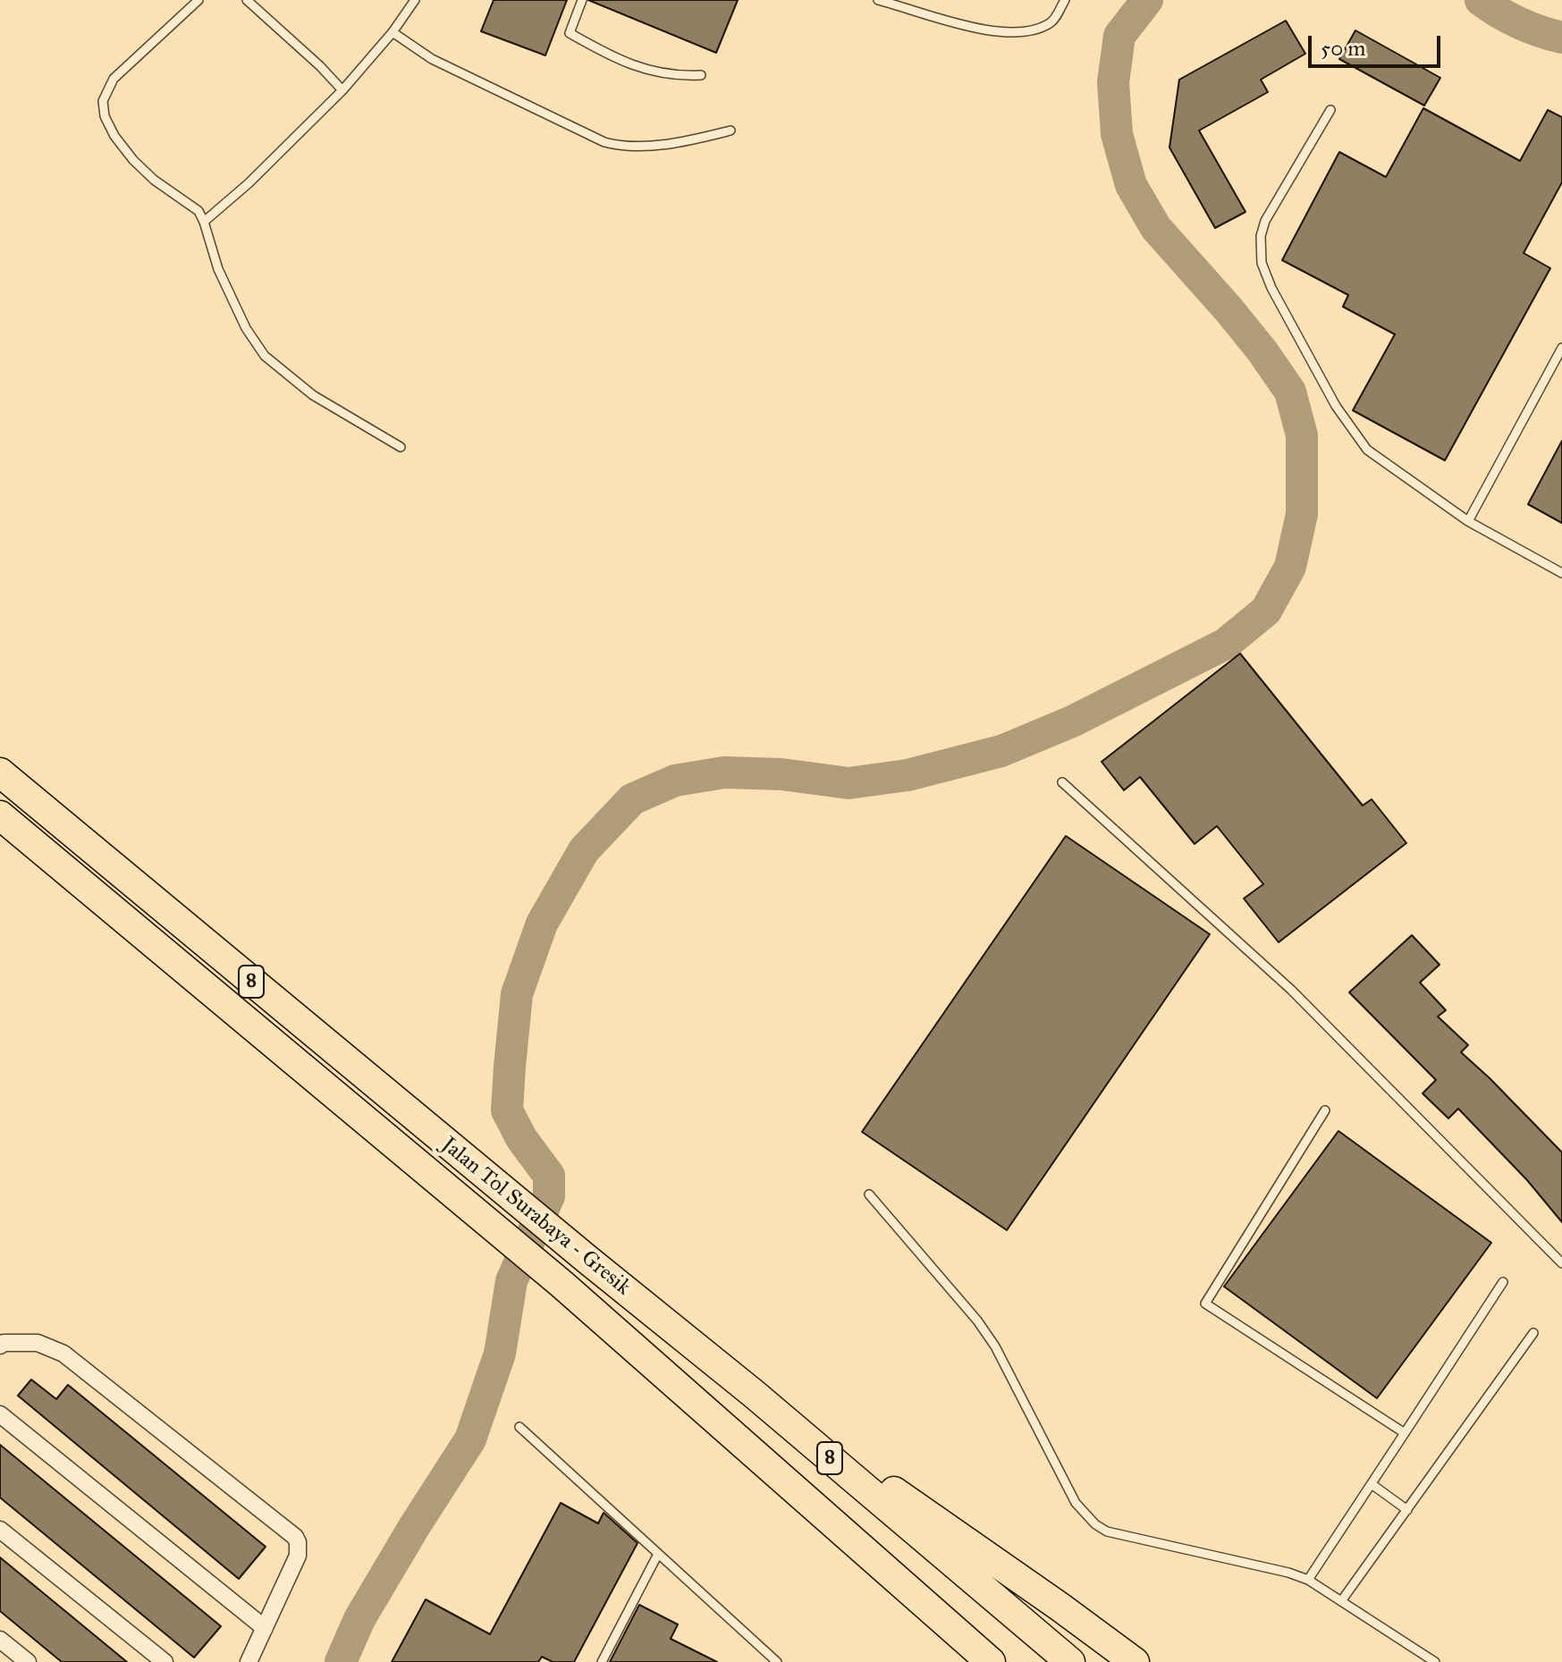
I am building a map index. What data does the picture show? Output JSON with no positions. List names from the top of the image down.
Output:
{
  "streets": {
    "highway": ["8", "Jalan Tol Surabaya - Gresik"]
  },
  "scale_bar": "50 m"
}
